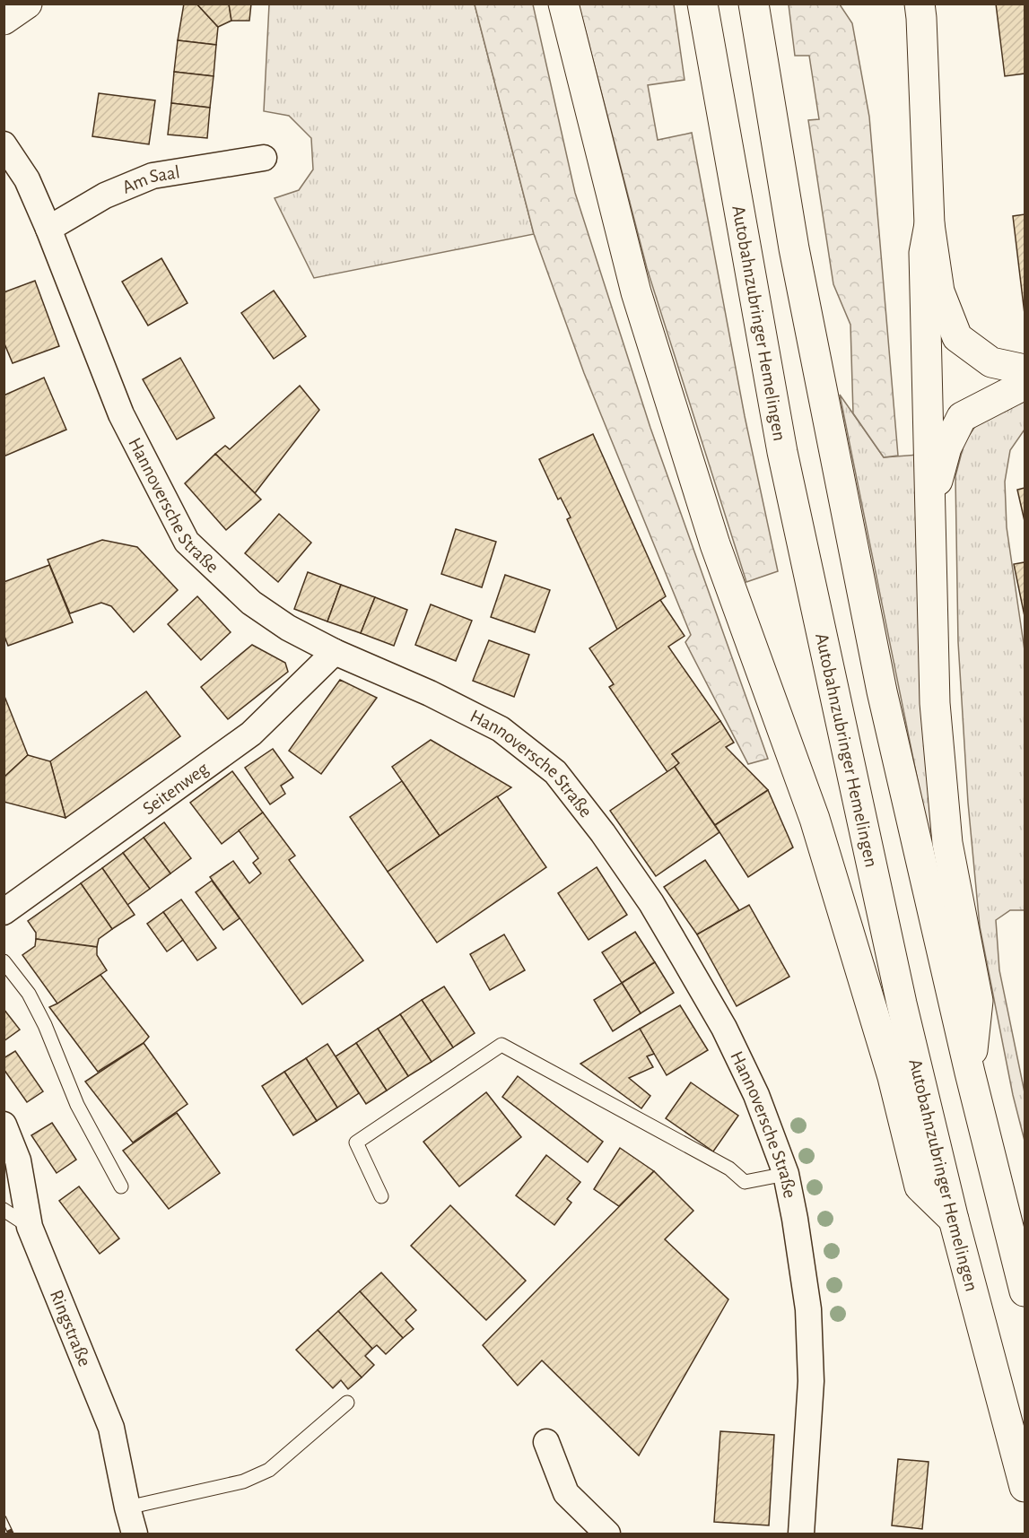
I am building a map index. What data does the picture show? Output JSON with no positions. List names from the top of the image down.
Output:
{
  "streets": {
    "main road": ["Autobahnzubringer Hemelingen"],
    "street": [
      "Am Saal",
      "Hannoversche Straße",
      "Seitenweg",
      "Ringstraße"
    ]
  },
  "crossings": [
    ["Am Saal", "Hannoversche Straße"],
    ["Hannoversche Straße", "Seitenweg"]
  ]
}
